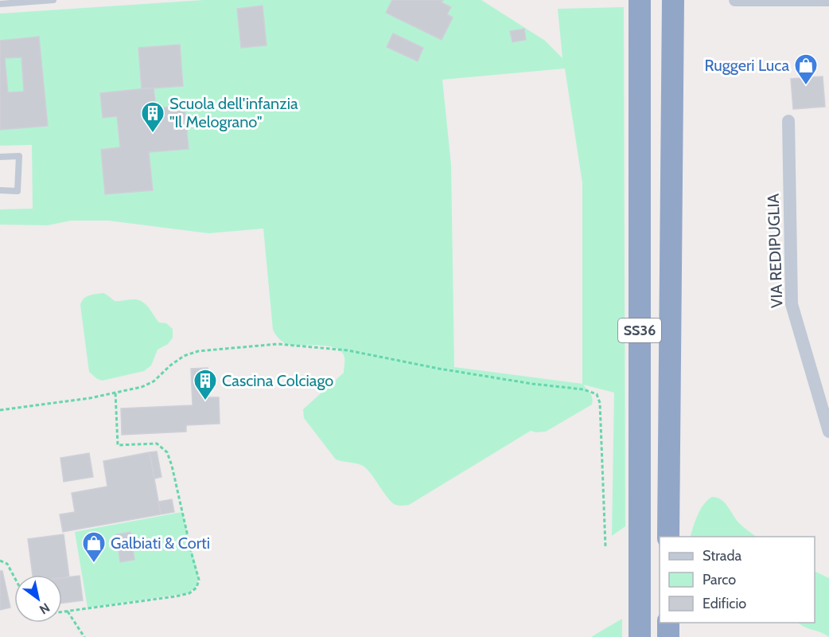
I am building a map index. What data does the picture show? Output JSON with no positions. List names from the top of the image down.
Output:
{
  "streets": {
    "highway": ["SS36"],
    "street": ["VIA REDIPUGLIA"]
  },
  "places": {
    "shop": ["Ruggeri Luca", "Galbiati & Corti"],
    "building": ["Scuola dell'infanzia \"Il Melograno\"", "Cascina Colciago"]
  },
  "legend": ["Strada", "Parco", "Edificio"],
  "north": "bottom right"
}
